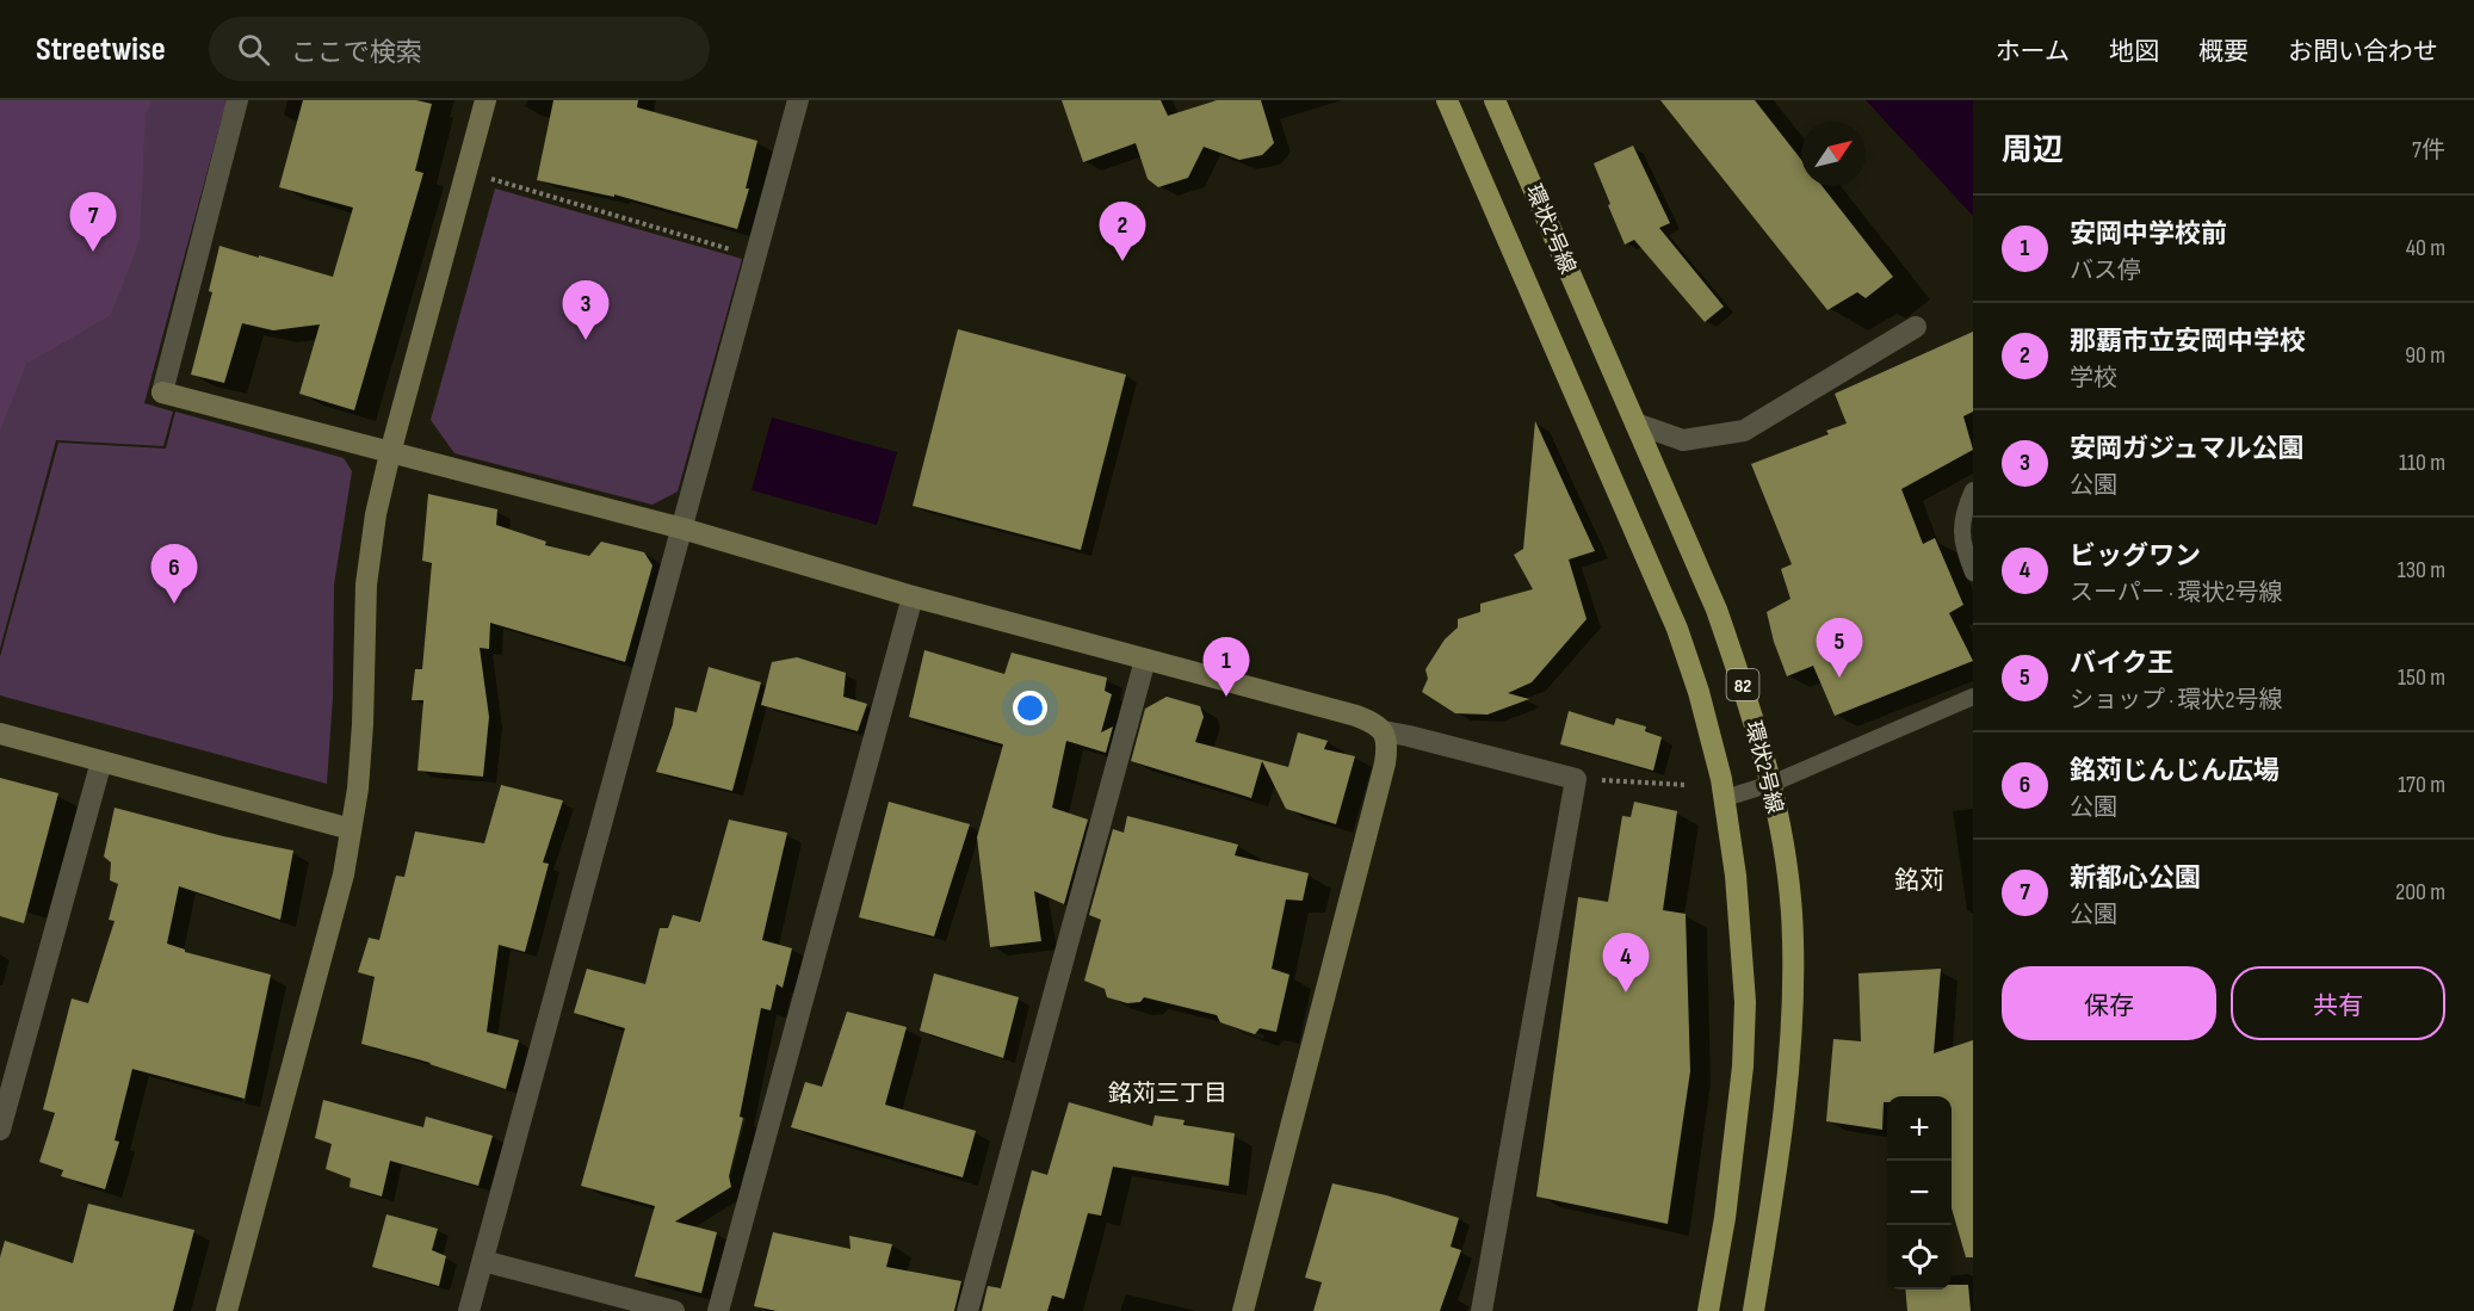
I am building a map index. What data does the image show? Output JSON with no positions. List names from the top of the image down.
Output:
{
  "streets": {
    "main road": ["環状2号線", "82"]
  },
  "districts": ["銘苅", "銘苅三丁目"],
  "north": "top right",
  "page": {
    "header": "Streetwise",
    "search": "ここで検索",
    "nav": [
      "ホーム",
      "地図",
      "概要",
      "お問い合わせ"
    ],
    "heading": ["周辺", "7件"],
    "pins": [
      "7",
      "2",
      "3",
      "6",
      "5",
      "1",
      "4"
    ],
    "list": [
      {
        "mark": "1",
        "name": "安岡中学校前",
        "note": "バス停",
        "value": "40 m"
      },
      {
        "mark": "2",
        "name": "那覇市立安岡中学校",
        "note": "学校",
        "value": "90 m"
      },
      {
        "mark": "3",
        "name": "安岡ガジュマル公園",
        "note": "公園",
        "value": "110 m"
      },
      {
        "mark": "4",
        "name": "ビッグワン",
        "note": "スーパー · 環状2号線",
        "value": "130 m"
      },
      {
        "mark": "5",
        "name": "バイク王",
        "note": "ショップ · 環状2号線",
        "value": "150 m"
      },
      {
        "mark": "6",
        "name": "銘苅じんじん広場",
        "note": "公園",
        "value": "170 m"
      },
      {
        "mark": "7",
        "name": "新都心公園",
        "note": "公園",
        "value": "200 m"
      }
    ],
    "buttons": ["保存", "共有"],
    "map_buttons": ["+", "−"]
  }
}
